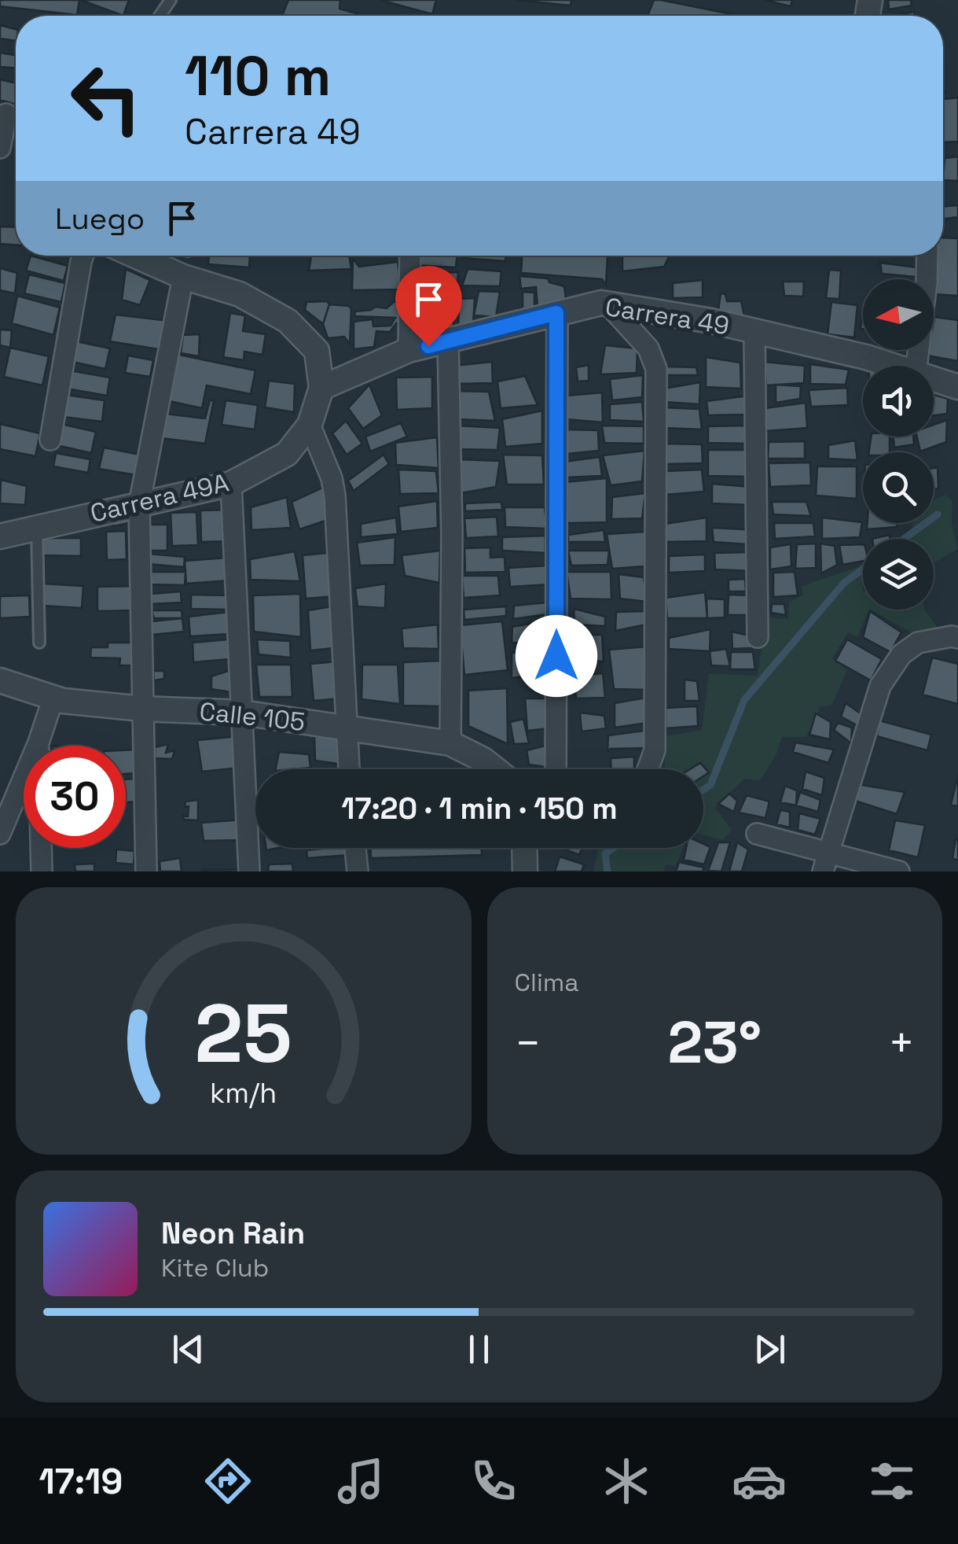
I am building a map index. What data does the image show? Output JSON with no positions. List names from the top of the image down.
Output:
{
  "streets": {
    "street": ["Carrera 49", "Carrera 49A", "Calle 105"]
  },
  "crossings": [
    ["Carrera 49", "Carrera 49A"]
  ],
  "north": "left",
  "page": {
    "turn": ["110 m", "Carrera 49"],
    "then": "Luego",
    "limit": "30",
    "trip": "17:20 · 1 min · 150 m",
    "tile": "Clima",
    "heat": ["−", "23°", "+"],
    "song": ["Neon Rain", "Kite Club"],
    "tabs": "17:19",
    "gauge": ["25", "km/h"]
  }
}
